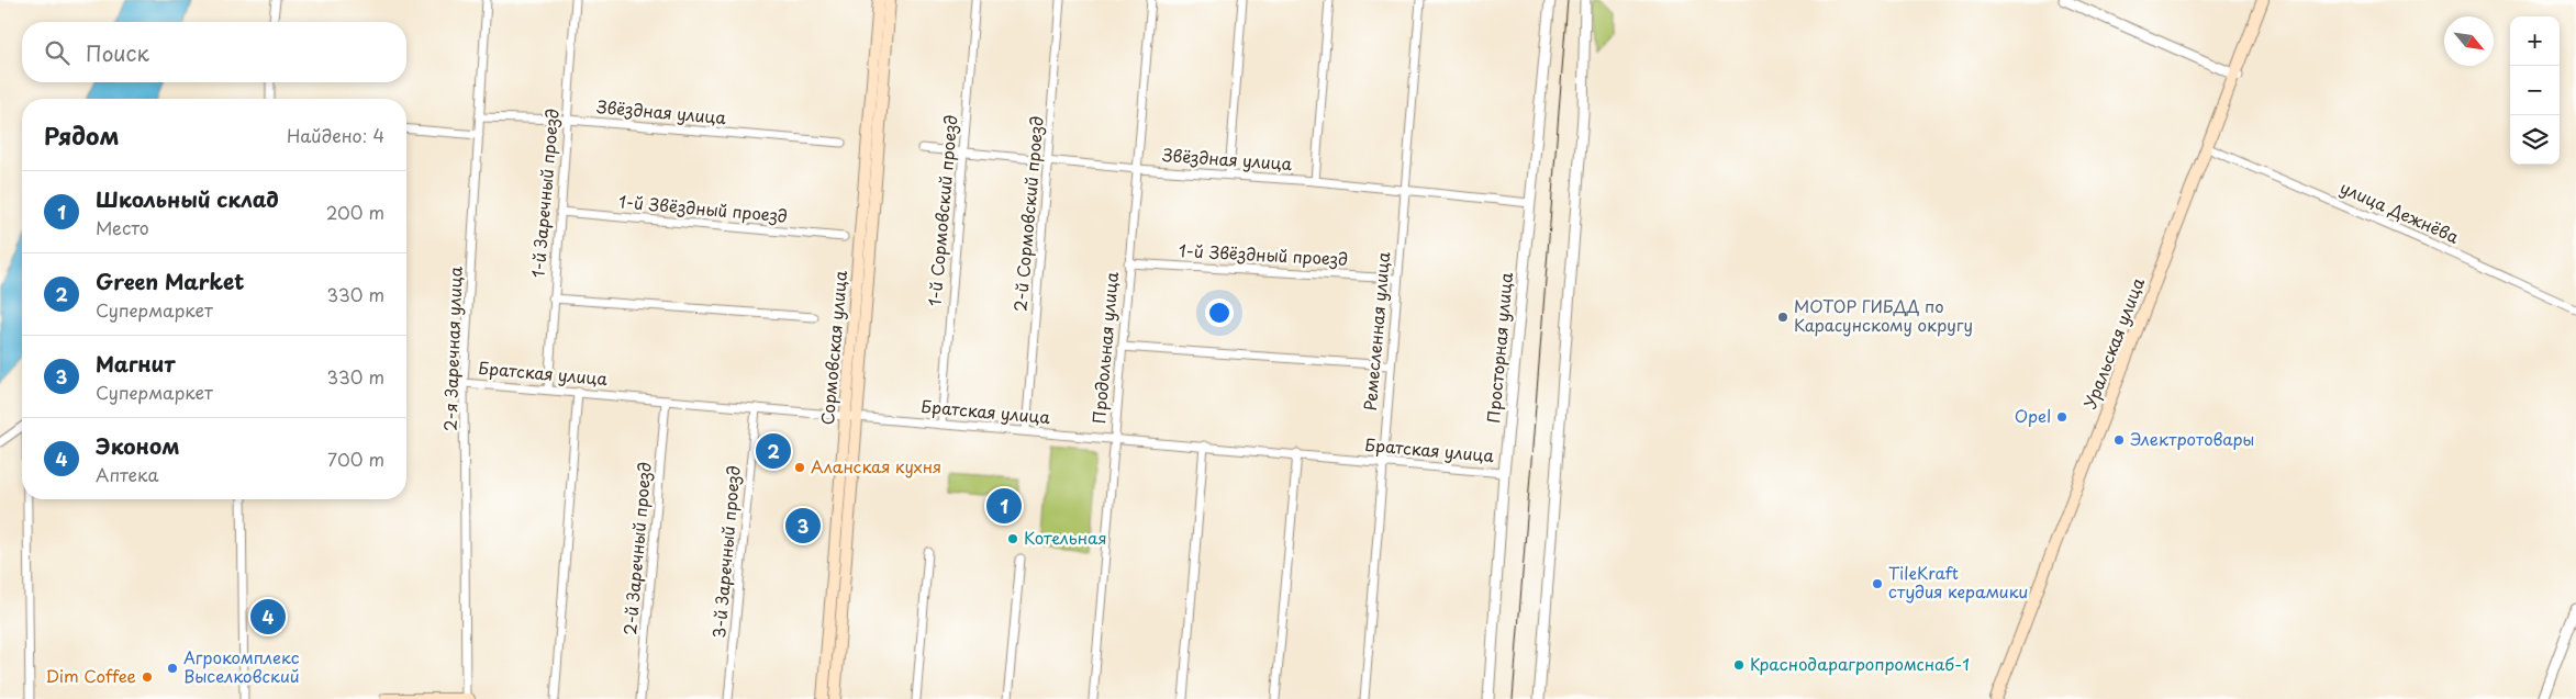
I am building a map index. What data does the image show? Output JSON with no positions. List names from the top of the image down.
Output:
{
  "streets": {
    "main road": ["Уральская улица", "Сормовская улица"],
    "street": [
      "Звёздная улица",
      "1-й Заречный проезд",
      "1-й Звёздный проезд",
      "1-й Сормовский проезд",
      "улица Дежнёва",
      "2-й Сормовский проезд",
      "Ремесленная улица",
      "Продольная улица",
      "Просторная улица",
      "2-я Заречная улица",
      "Братская улица",
      "2-й Заречный проезд",
      "3-й Заречный проезд"
    ]
  },
  "crossings": [
    ["Звёздная улица", "1-й Заречный проезд"],
    ["Звёздная улица", "1-й Сормовский проезд"],
    ["Звёздная улица", "2-й Сормовский проезд"],
    ["Звёздная улица", "Ремесленная улица"],
    ["Звёздная улица", "Продольная улица"],
    ["Звёздная улица", "Просторная улица"],
    ["Звёздная улица", "2-я Заречная улица"],
    ["1-й Заречный проезд", "1-й Звёздный проезд"],
    ["1-й Заречный проезд", "Братская улица"],
    ["1-й Звёздный проезд", "Ремесленная улица"],
    ["1-й Звёздный проезд", "Продольная улица"],
    ["1-й Сормовский проезд", "Братская улица"],
    ["улица Дежнёва", "Уральская улица"],
    ["2-й Сормовский проезд", "Братская улица"],
    ["Ремесленная улица", "Братская улица"],
    ["Сормовская улица", "Братская улица"],
    ["Продольная улица", "Братская улица"],
    ["Просторная улица", "Братская улица"],
    ["2-я Заречная улица", "Братская улица"],
    ["Братская улица", "2-й Заречный проезд"],
    ["Братская улица", "3-й Заречный проезд"]
  ],
  "places": [
    "МОТОР ГИБДД по Карасунскому округу",
    "Opel",
    "Электротовары",
    "Аланская кухня",
    "Котельная",
    "TileKraft студия керамики",
    "Краснодарагропромснаб-1",
    "Агрокомплекс Выселковский",
    "Dim Coffee"
  ],
  "north": "bottom right",
  "page": {
    "map_buttons": ["+", "−"],
    "search": "Поиск",
    "heading": ["Рядом", "Найдено: 4"],
    "list": [
      {
        "mark": "1",
        "name": "Школьный склад",
        "note": "Место",
        "value": "200 m"
      },
      {
        "mark": "2",
        "name": "Green Market",
        "note": "Супермаркет",
        "value": "330 m"
      },
      {
        "mark": "3",
        "name": "Магнит",
        "note": "Супермаркет",
        "value": "330 m"
      },
      {
        "mark": "4",
        "name": "Эконом",
        "note": "Аптека",
        "value": "700 m"
      }
    ],
    "pins": [
      "2",
      "1",
      "3",
      "4"
    ]
  }
}
